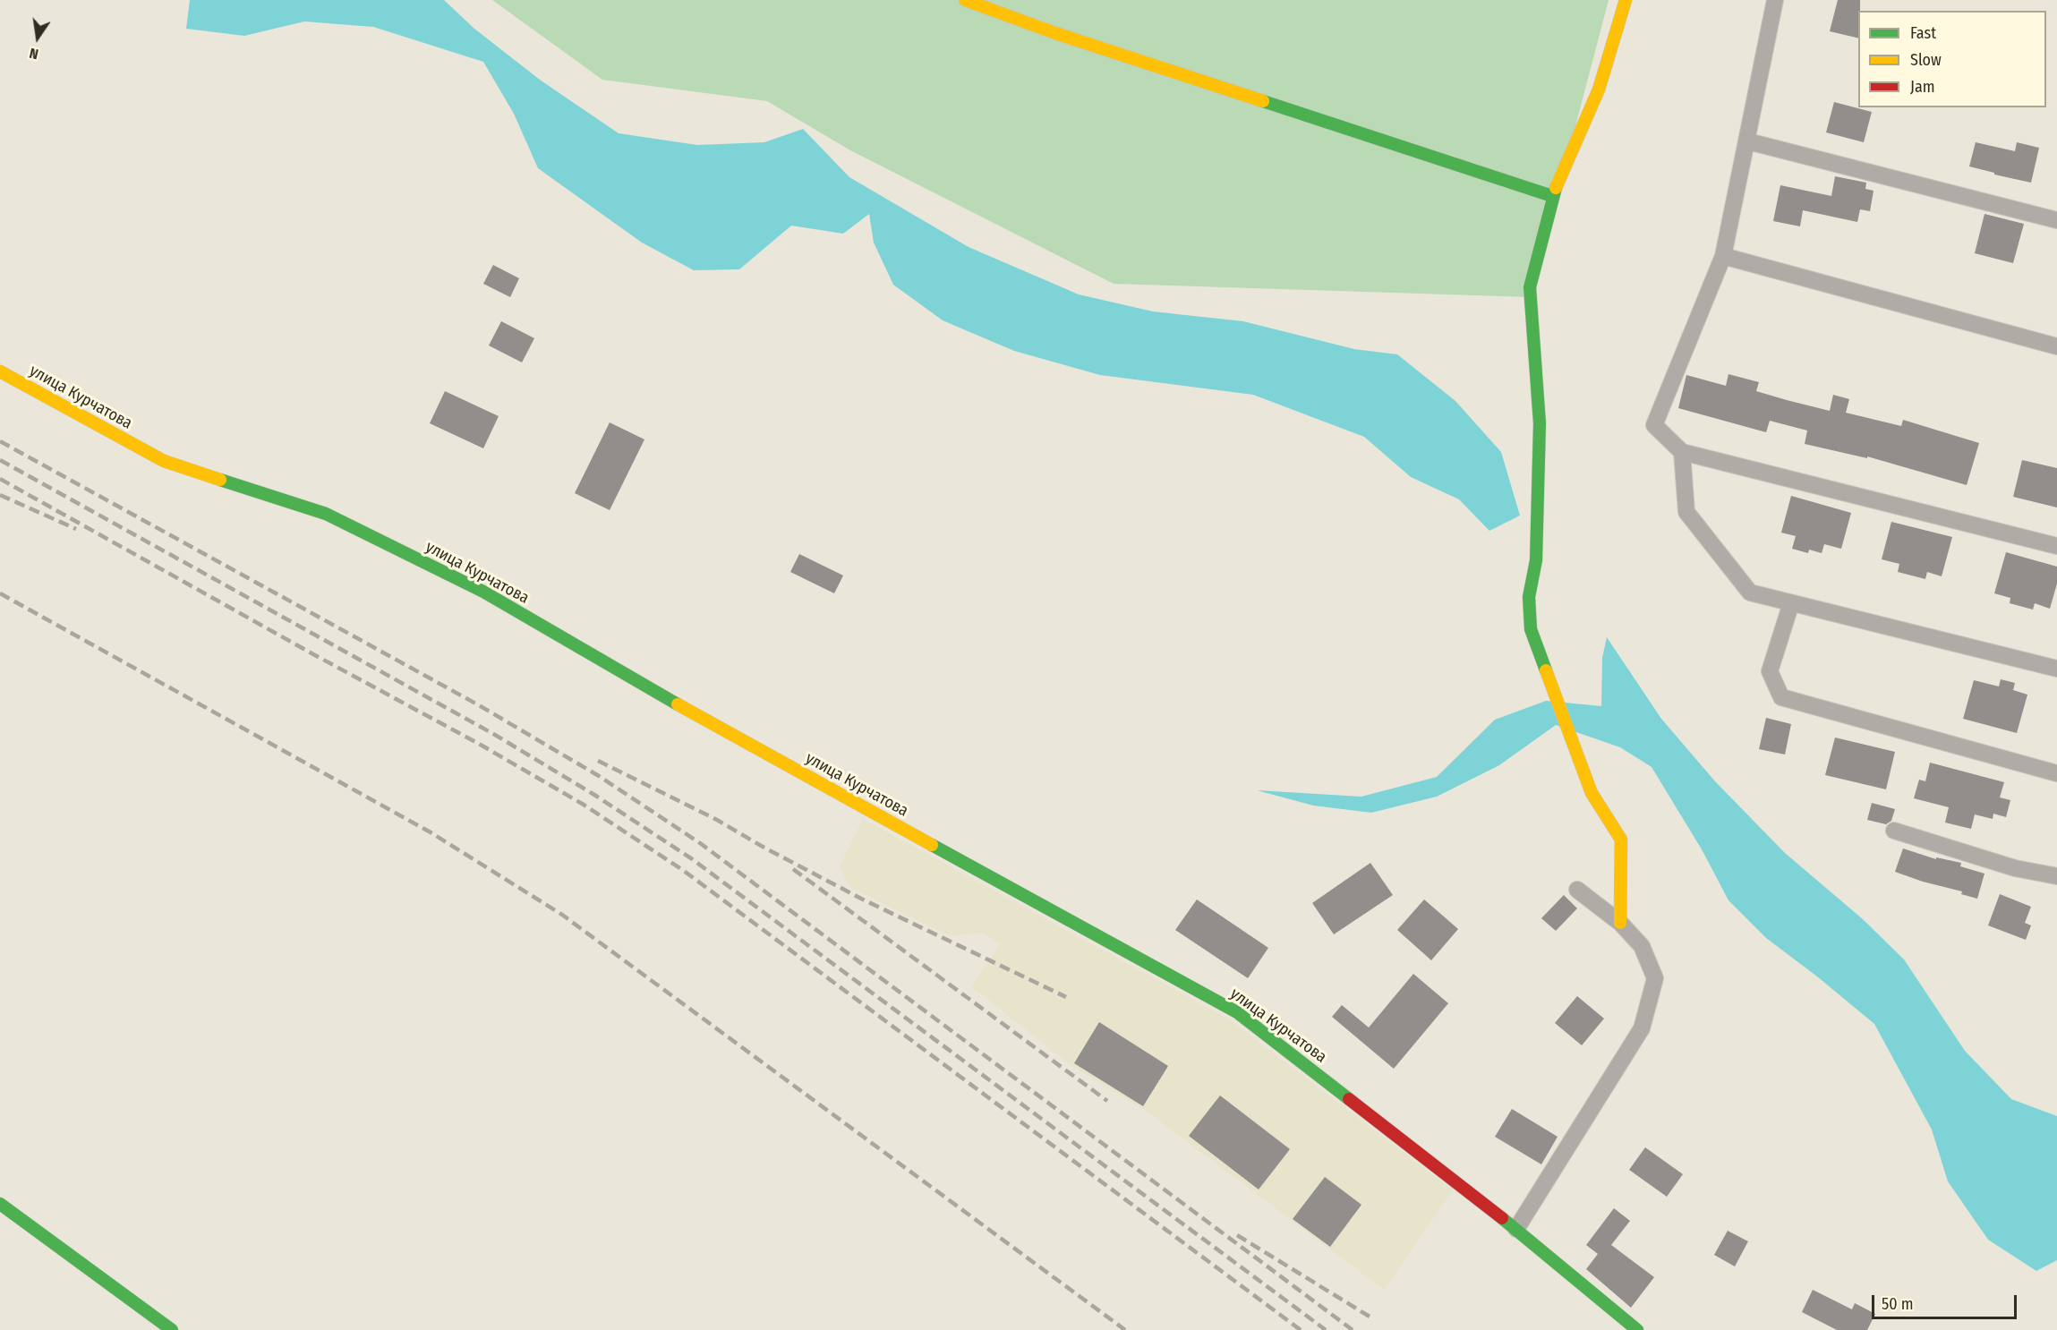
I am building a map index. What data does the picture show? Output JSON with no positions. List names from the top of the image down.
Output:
{
  "streets": {
    "street": ["улица Курчатова"]
  },
  "legend": ["Fast", "Slow", "Jam"],
  "scale_bar": "50 m",
  "north": "bottom"
}
